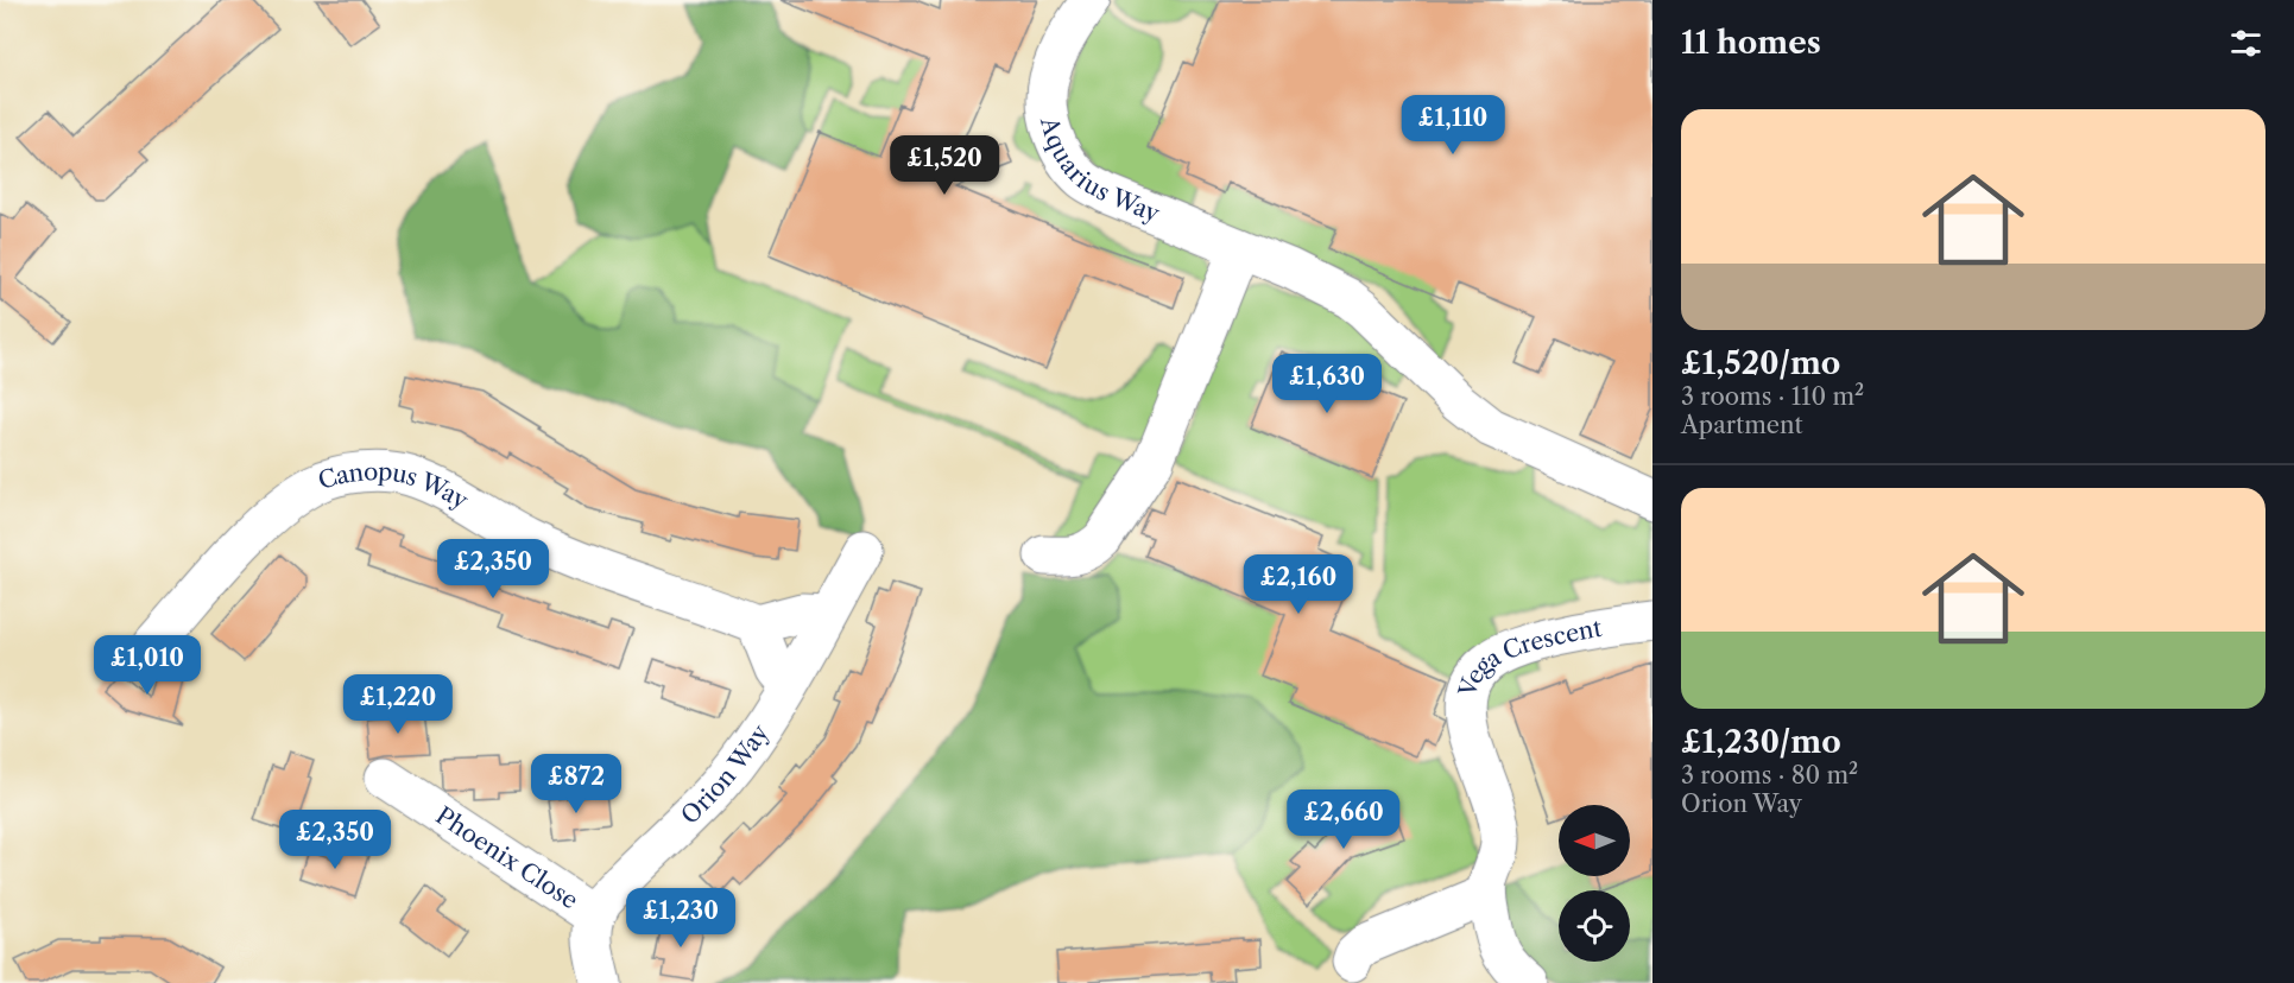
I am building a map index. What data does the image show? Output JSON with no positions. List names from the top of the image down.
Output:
{
  "streets": {
    "street": [
      "Aquarius Way",
      "Canopus Way",
      "Vega Crescent",
      "Orion Way",
      "Phoenix Close"
    ]
  },
  "crossings": [
    ["Orion Way", "Phoenix Close"]
  ],
  "north": "left",
  "page": {
    "heading": "11 homes",
    "list": [
      {
        "name": "£1,520/mo",
        "note": "3 rooms · 110 m² · Apartment"
      },
      {
        "name": "£1,230/mo",
        "note": "3 rooms · 80 m² · Orion Way"
      }
    ],
    "price": [
      "£1,110",
      "£1,520",
      "£1,630",
      "£2,350",
      "£2,160",
      "£1,010",
      "£1,220",
      "£872",
      "£2,660",
      "£2,350",
      "£1,230"
    ]
  }
}
